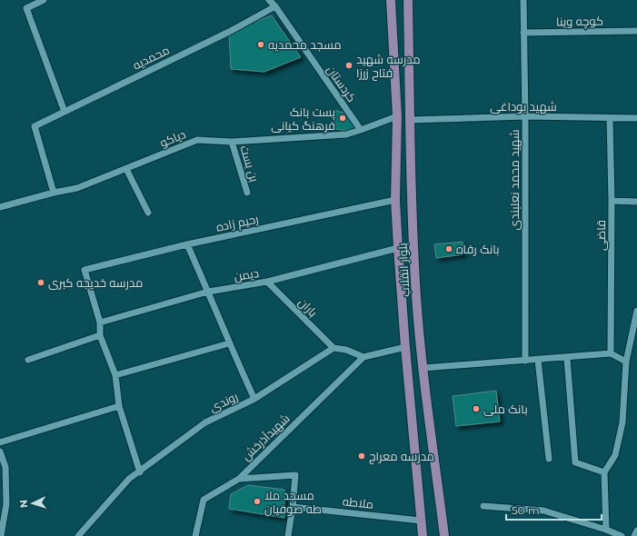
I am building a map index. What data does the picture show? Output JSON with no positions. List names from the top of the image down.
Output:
{
  "streets": {
    "main road": ["بلوار انقلاب"],
    "street": [
      "کوچه وینا",
      "محمدیه",
      "کردستان",
      "شهید بوداغی",
      "دیاکو",
      "بن بست",
      "شهید محمد نعلبندی",
      "رحیم زاده",
      "قاضی",
      "دیمن",
      "باران",
      "روندی",
      "شهیدآذرخش",
      "ملاطه"
    ]
  },
  "crossings": [
    ["کوچه وینا", "شهید محمد نعلبندی"],
    ["محمدیه", "کردستان"],
    ["محمدیه", "دیاکو"],
    ["کردستان", "دیاکو"],
    ["شهید بوداغی", "شهید محمد نعلبندی"],
    ["شهید بوداغی", "قاضی"],
    ["شهید بوداغی", "بلوار انقلاب"],
    ["دیاکو", "بن بست"],
    ["رحیم زاده", "بلوار انقلاب"],
    ["رحیم زاده", "دیمن"],
    ["بلوار انقلاب", "دیمن"],
    ["بلوار انقلاب", "ملاطه"],
    ["دیمن", "باران"],
    ["باران", "روندی"]
  ],
  "places": [
    "مسجد محمدیه",
    "مدرسه شهید فتاح زرزا",
    "پست بانک فرهنگ کیانی",
    "بانک رفاه",
    "مدرسه خدیجه کبری",
    "بانک ملی",
    "مدرسه معراج",
    "مسجد ملا طه صوفیان"
  ],
  "scale_bar": "50 m",
  "north": "left"
}
